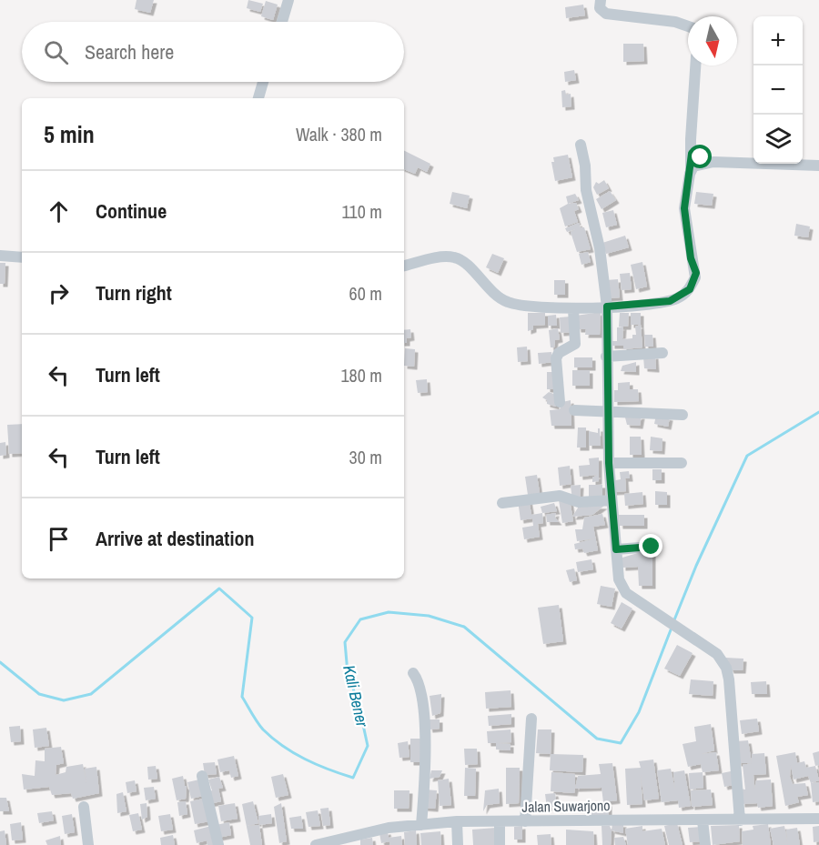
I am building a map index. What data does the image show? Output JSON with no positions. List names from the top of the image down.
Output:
{
  "streets": {
    "street": ["Jalan Suwarjono"]
  },
  "water": ["Kali Bener"],
  "north": "bottom",
  "page": {
    "map_buttons": ["+", "−"],
    "search": "Search here",
    "heading": ["5 min", "Walk · 380 m"],
    "list": [
      ["Continue", "110 m"],
      ["Turn right", "60 m"],
      ["Turn left", "180 m"],
      ["Turn left", "30 m"],
      "Arrive at destination"
    ]
  }
}
